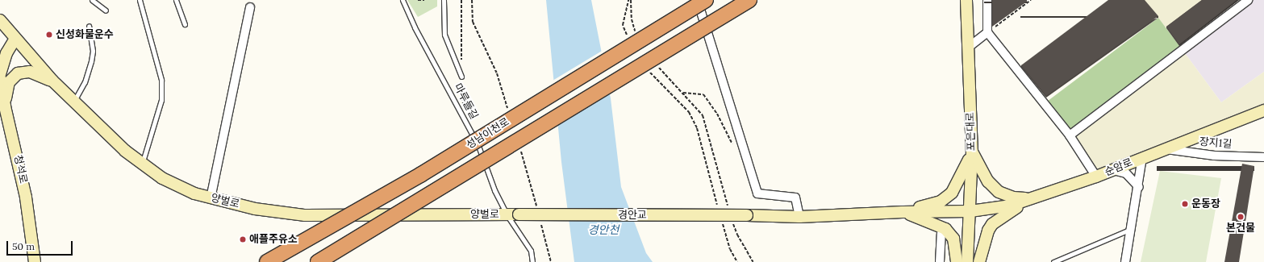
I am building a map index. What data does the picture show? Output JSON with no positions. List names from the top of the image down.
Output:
{
  "streets": {
    "highway": ["성남이천로"],
    "street": [
      "포은대로",
      "장지1길",
      "순암로",
      "청석로",
      "양벌로",
      "경안교"
    ],
    "lane": ["마루들길"]
  },
  "crossings": [
    ["마루들길", "양벌로"],
    ["포은대로", "순암로"],
    ["장지1길", "순암로"],
    ["순암로", "경안교"],
    ["양벌로", "경안교"]
  ],
  "water": ["경안천"],
  "places": [
    "신성화물운수",
    "운동장",
    "본건물",
    "애플주유소"
  ],
  "scale_bar": "50 m"
}
